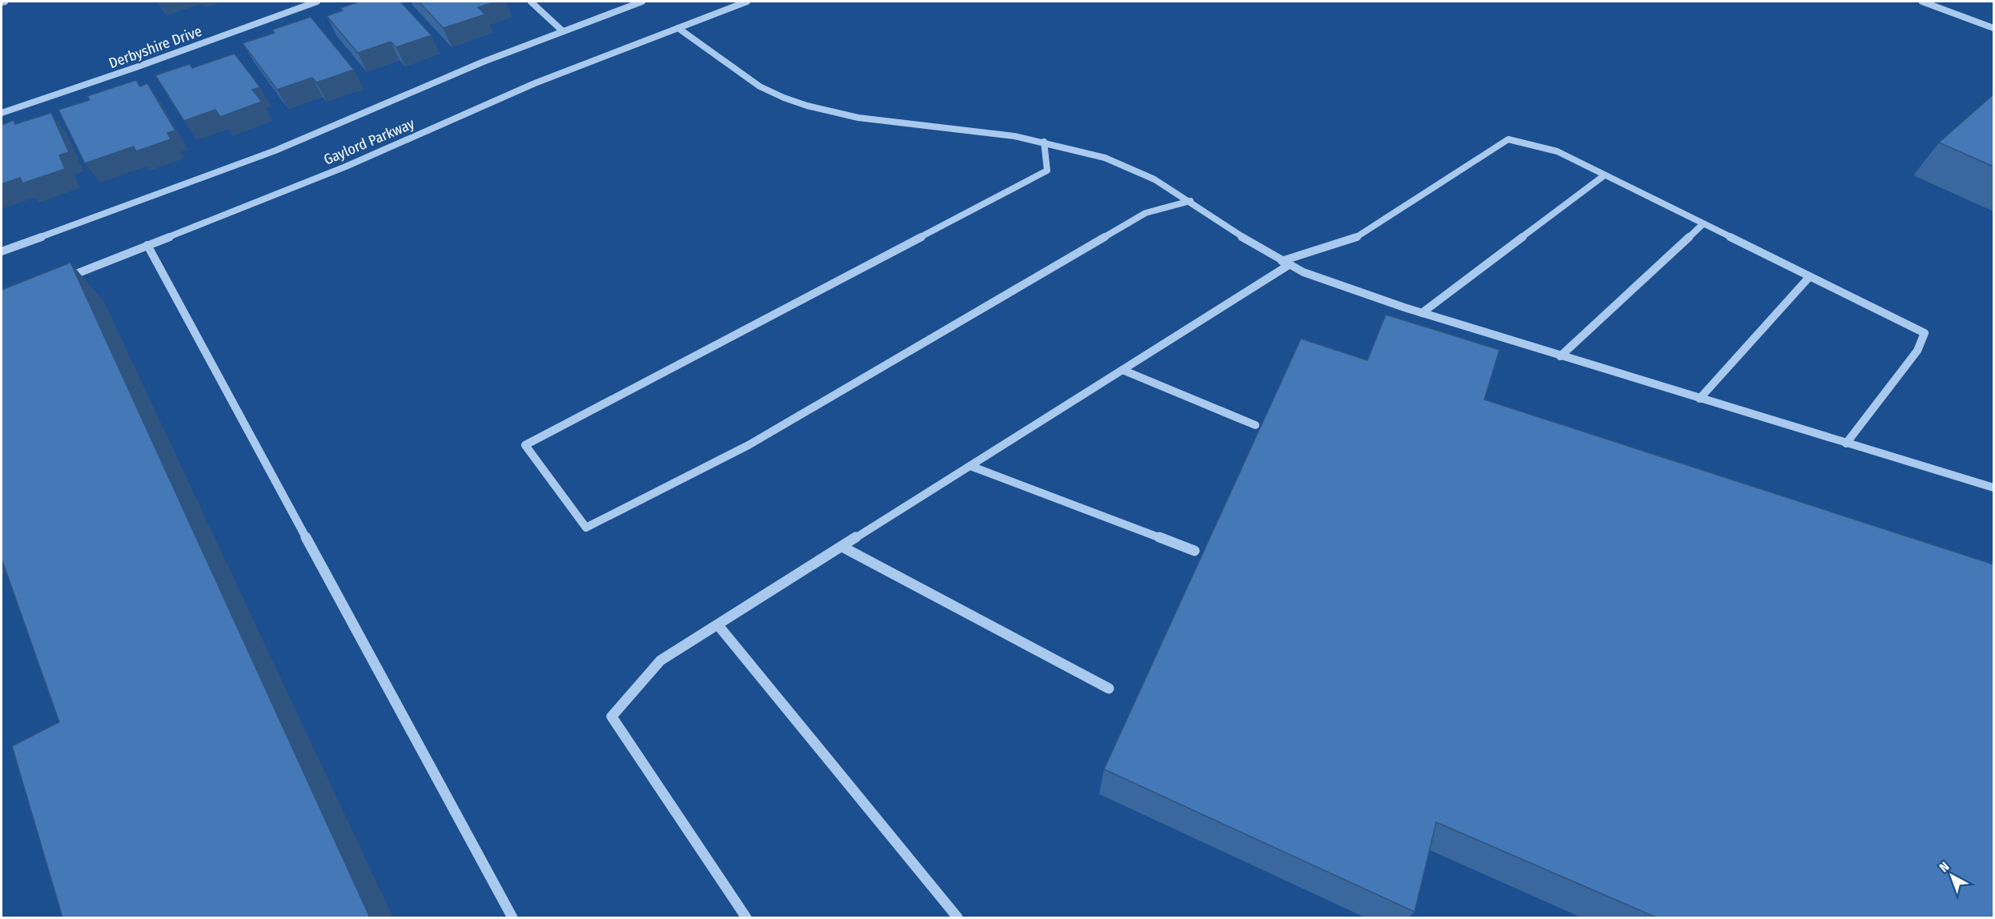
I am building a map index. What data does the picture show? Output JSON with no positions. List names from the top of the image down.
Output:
{
  "streets": {
    "street": ["Derbyshire Drive", "Gaylord Parkway"]
  },
  "north": "top left"
}
